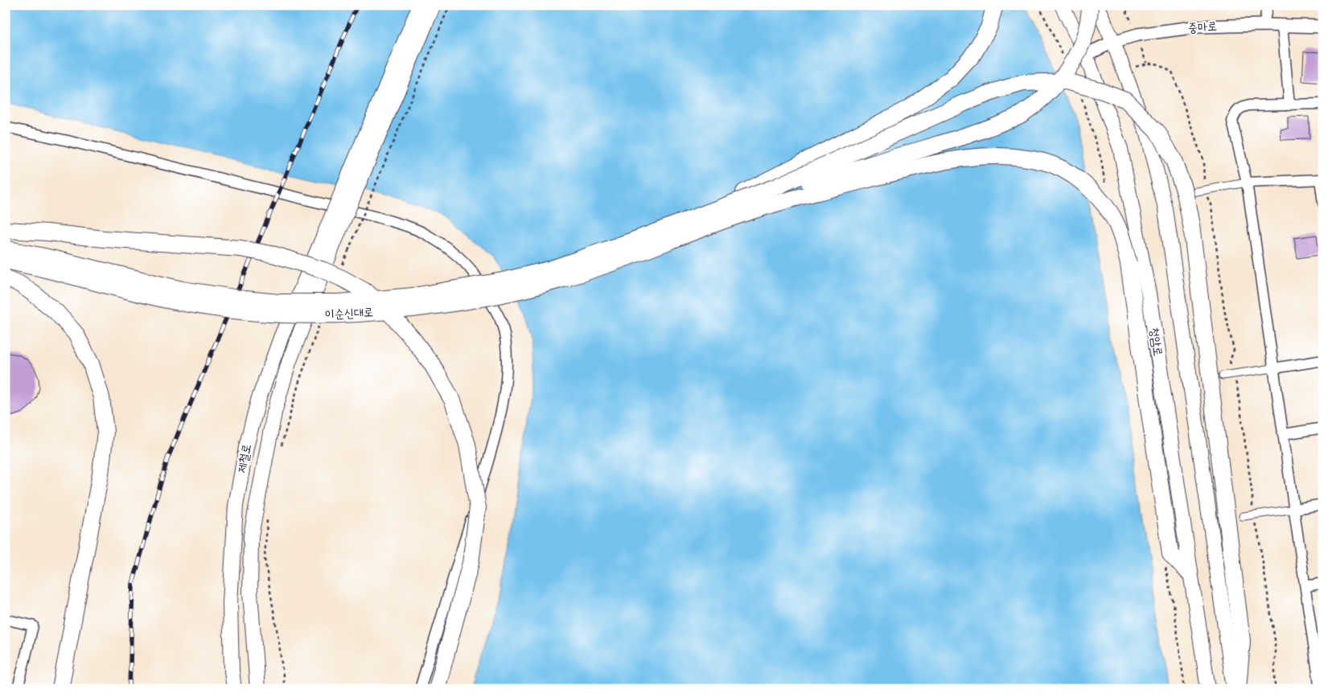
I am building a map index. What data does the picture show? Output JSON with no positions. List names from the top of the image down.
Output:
{
  "streets": {
    "highway": ["이순신대로"],
    "main road": ["청암로", "제철로"],
    "street": ["중마로"]
  },
  "crossings": [
    ["중마로", "청암로"]
  ]
}
